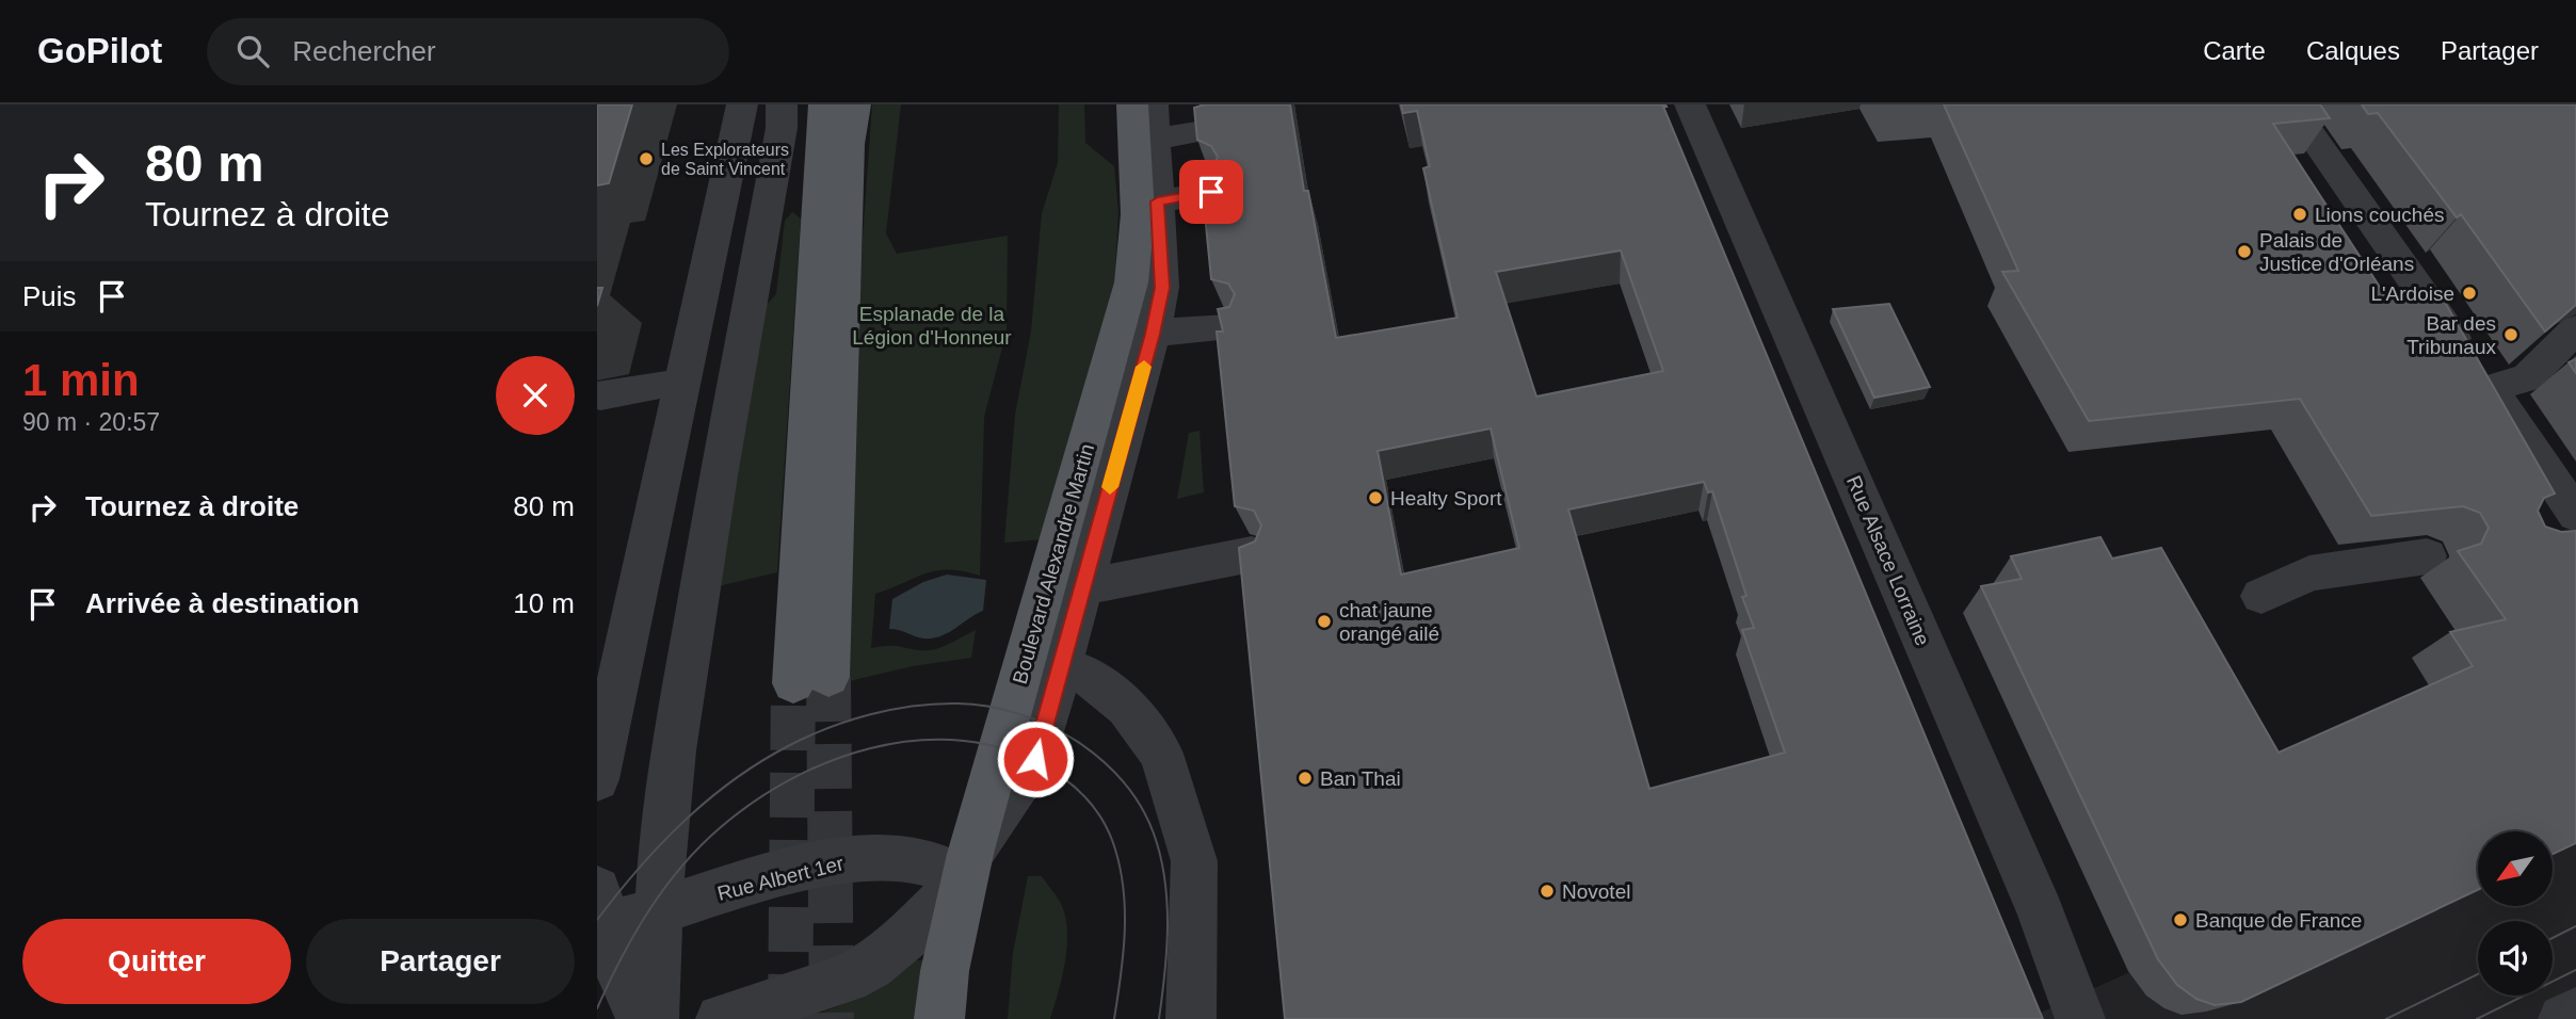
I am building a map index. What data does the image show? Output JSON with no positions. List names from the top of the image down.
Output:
{
  "streets": {
    "main road": ["Boulevard Alexandre Martin"],
    "street": ["Rue Alsace Lorraine", "Rue Albert 1er"]
  },
  "crossings": [
    ["Boulevard Alexandre Martin", "Rue Albert 1er"]
  ],
  "parks": ["Esplanade de la Légion d'Honneur"],
  "places": [
    "Les Explorateurs de Saint Vincent",
    "Lions couchés",
    "Palais de Justice d'Orléans",
    "L'Ardoise",
    "Bar des Tribunaux",
    "Healty Sport",
    "chat jaune orangé ailé",
    "Ban Thai",
    "Novotel",
    "Banque de France"
  ],
  "north": "bottom left",
  "page": {
    "header": "GoPilot",
    "search": "Rechercher",
    "nav": ["Carte", "Calques", "Partager"],
    "turn": ["80 m", "Tournez à droite"],
    "then": "Puis",
    "heading": ["1 min", "90 m · 20:57"],
    "list": [
      {
        "name": "Tournez à droite",
        "value": "80 m"
      },
      {
        "name": "Arrivée à destination",
        "value": "10 m"
      }
    ],
    "buttons": ["Quitter", "Partager"]
  }
}
